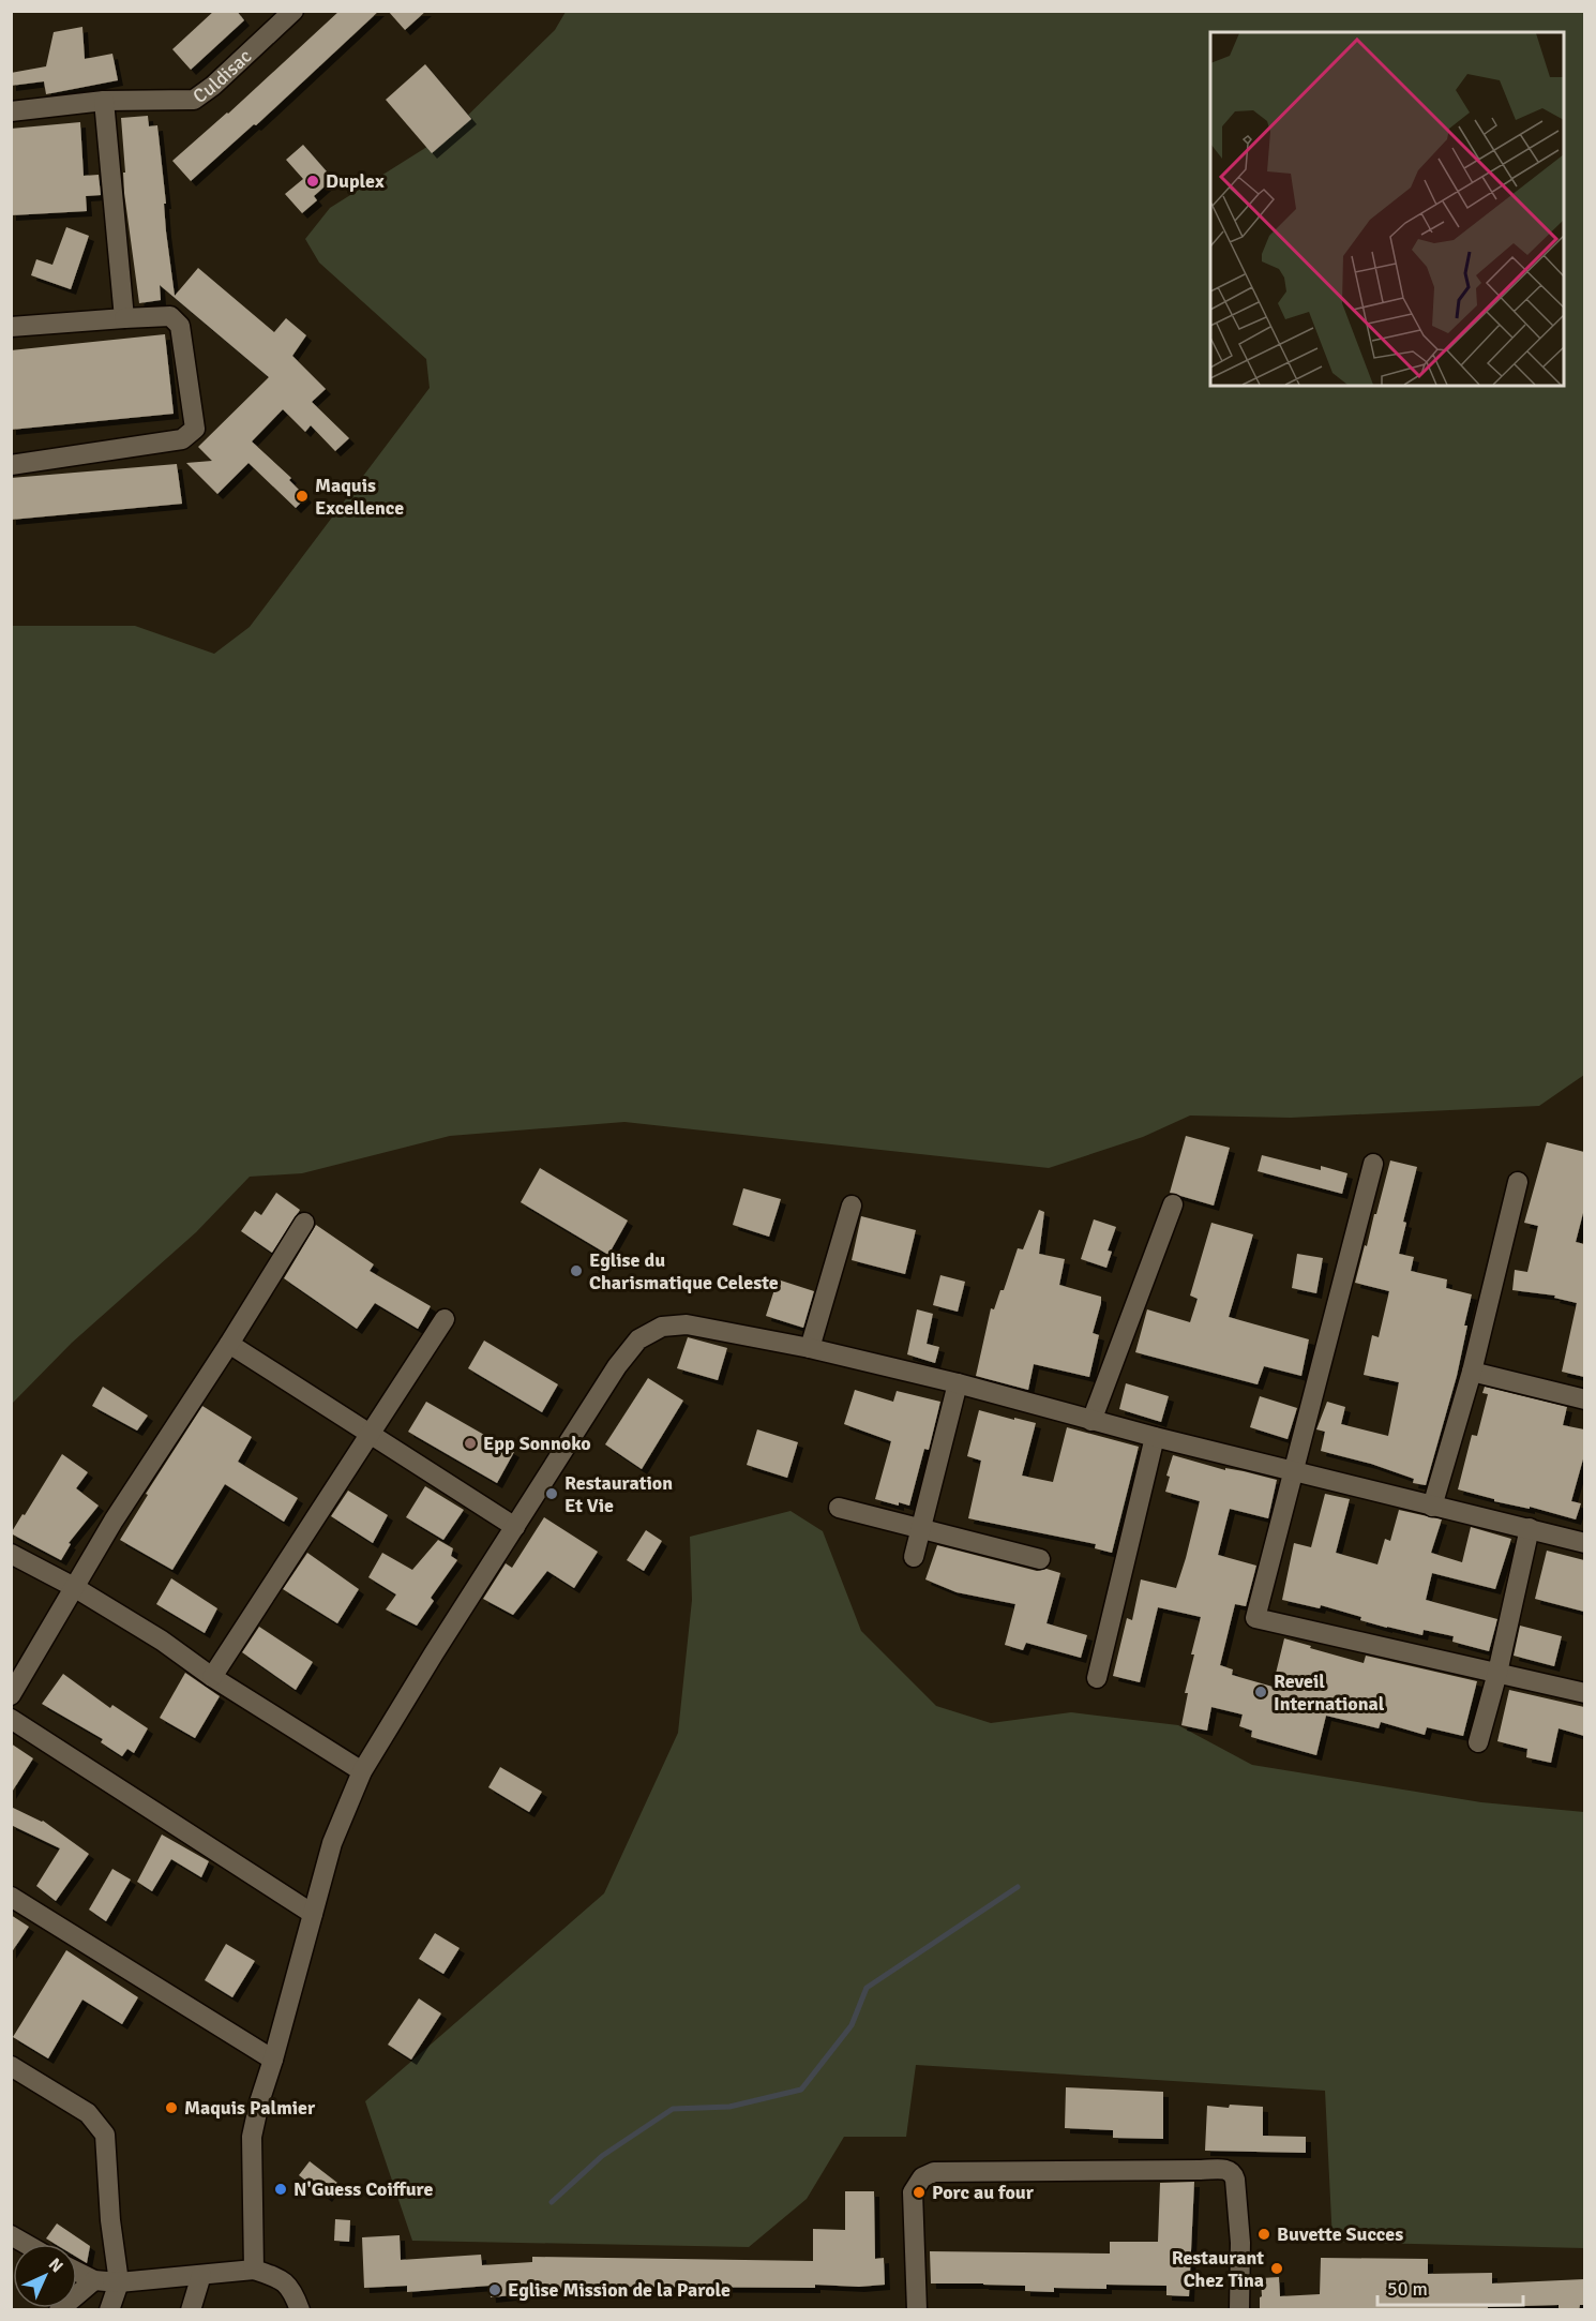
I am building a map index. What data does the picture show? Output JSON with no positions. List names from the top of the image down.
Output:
{
  "streets": {
    "street": ["Culdisac"]
  },
  "places": [
    "Duplex",
    "Maquis Excellence",
    "Eglise du Charismatique Celeste",
    "Epp Sonnoko",
    "Restauration Et Vie",
    "Reveil International",
    "Maquis Palmier",
    "N'Guess Coiffure",
    "Porc au four",
    "Buvette Succes",
    "Restaurant Chez Tina",
    "Eglise Mission de la Parole"
  ],
  "scale_bar": "50 m",
  "north": "top right"
}
